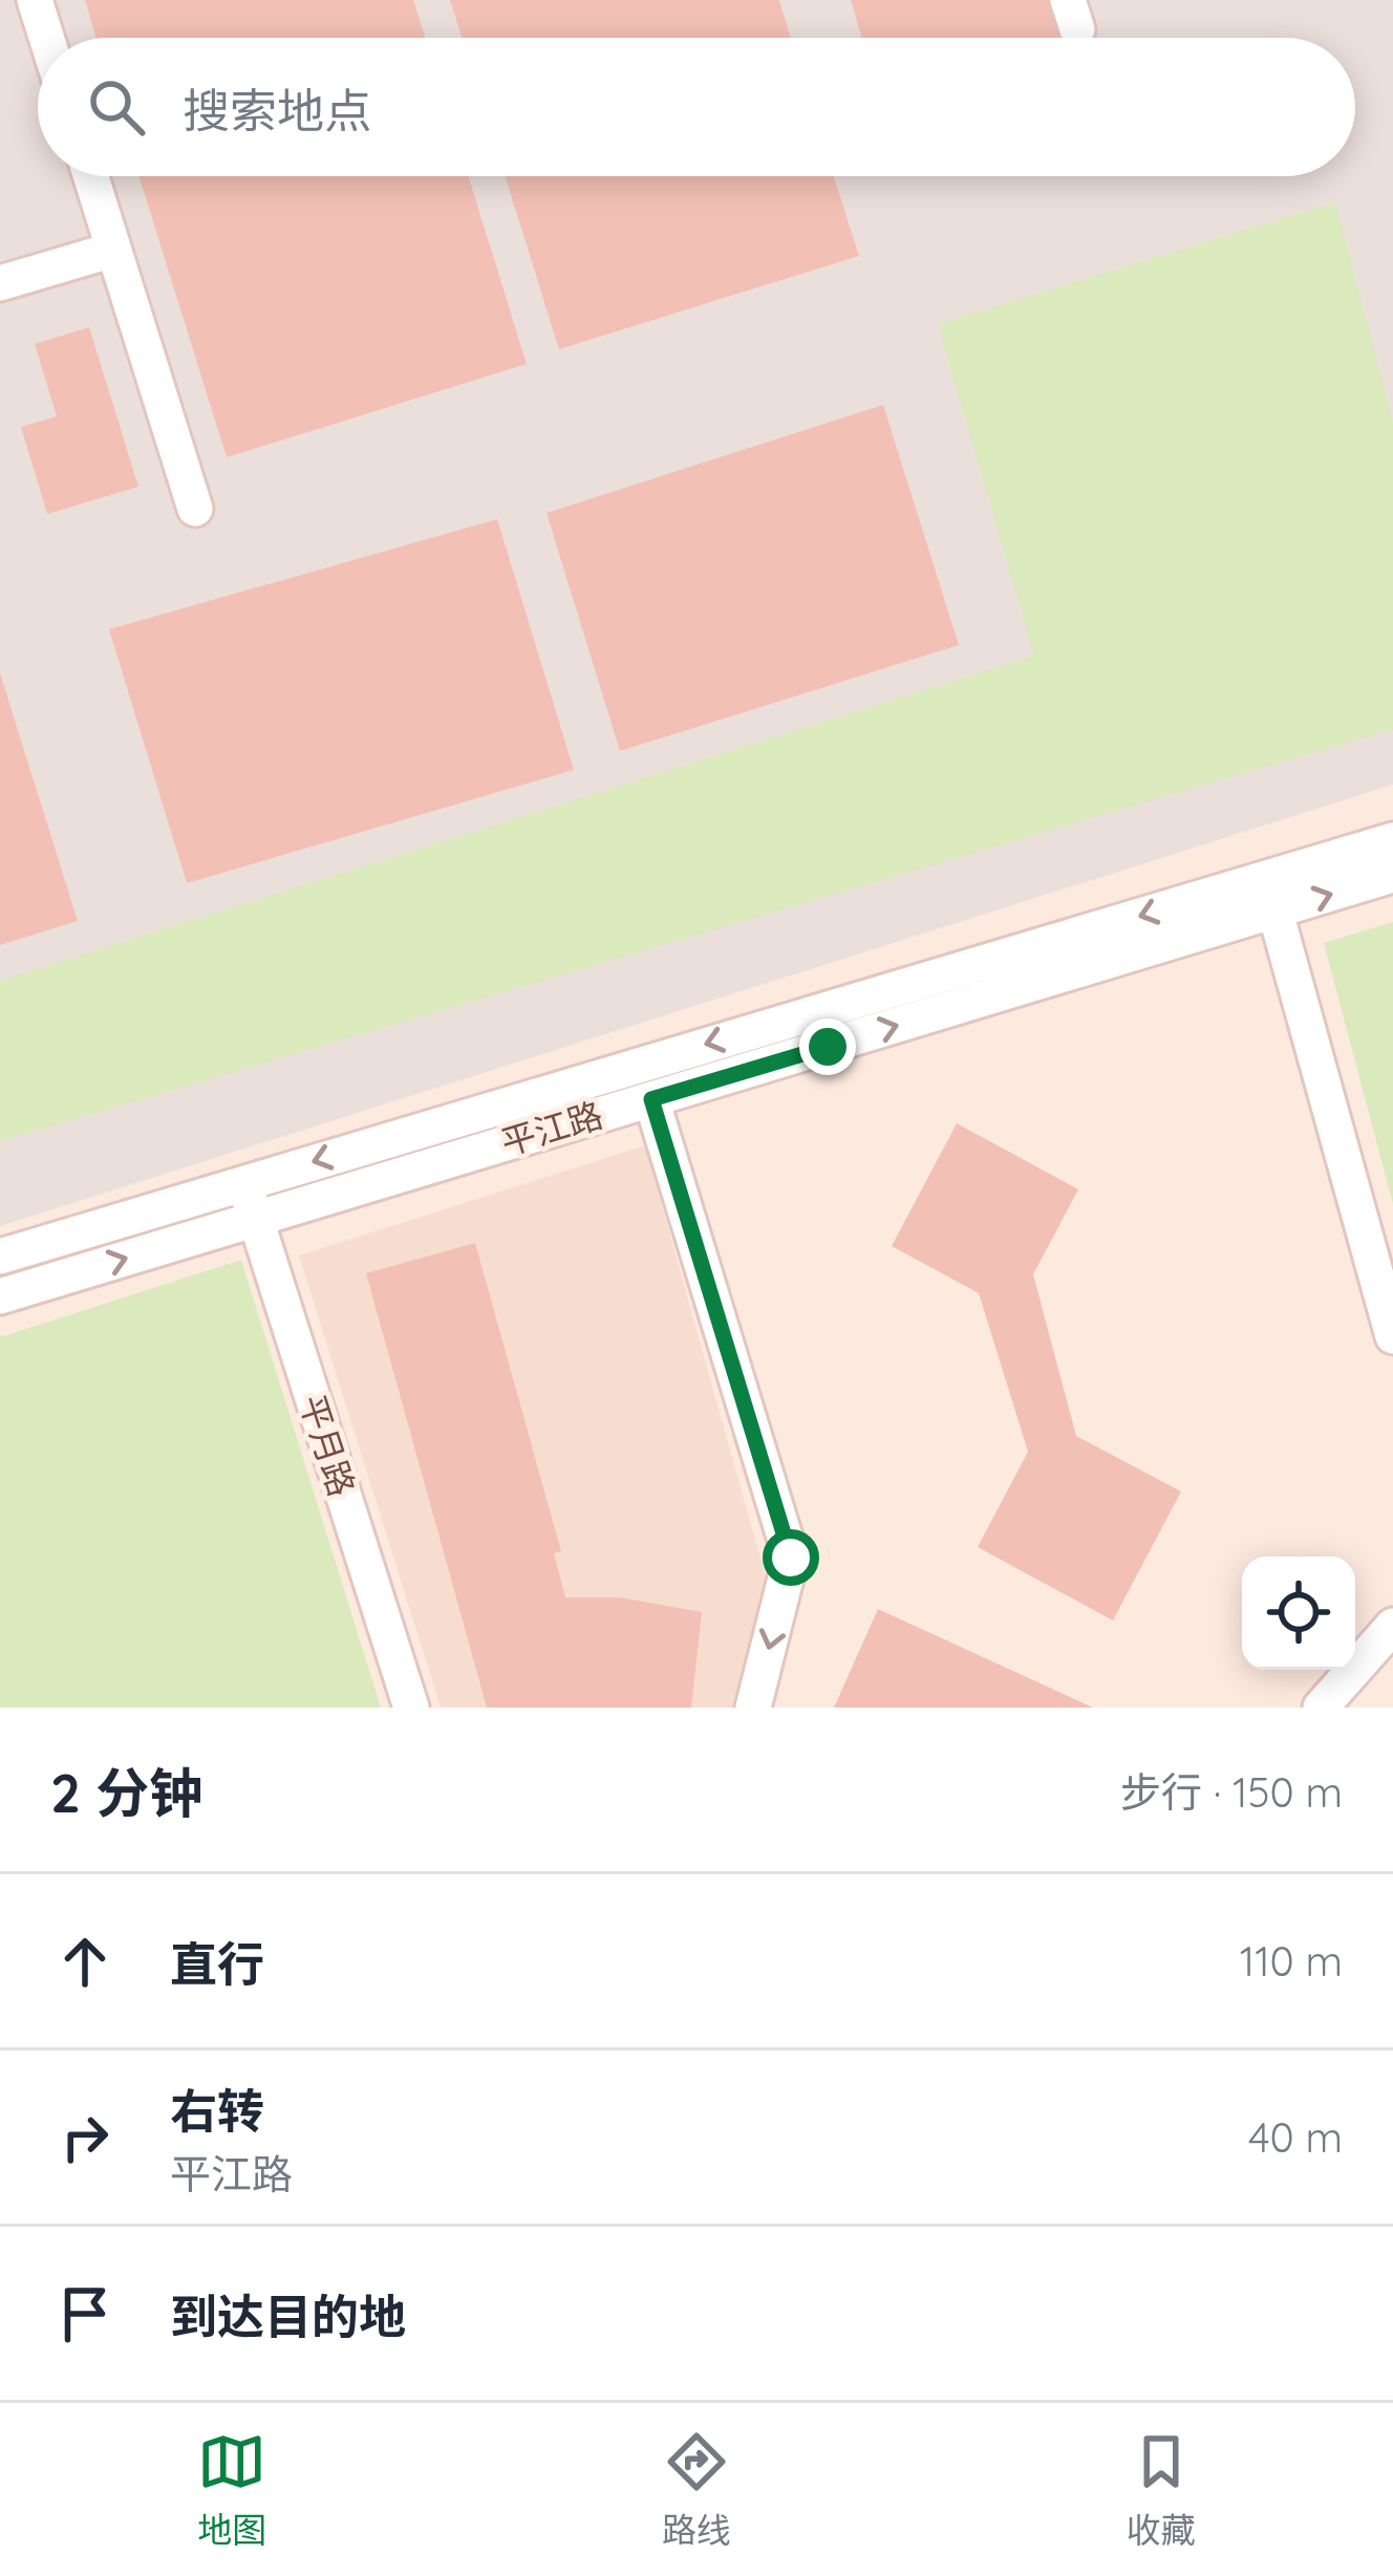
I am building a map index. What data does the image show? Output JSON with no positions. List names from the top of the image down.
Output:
{
  "streets": {
    "street": ["平江路", "平月路"]
  },
  "crossings": [
    ["平江路", "平月路"]
  ],
  "page": {
    "search": "搜索地点",
    "heading": ["2 分钟", "步行 · 150 m"],
    "list": [
      ["直行", "110 m"],
      ["右转", "平江路", "40 m"],
      "到达目的地"
    ],
    "nav": ["地图", "路线", "收藏"]
  }
}
